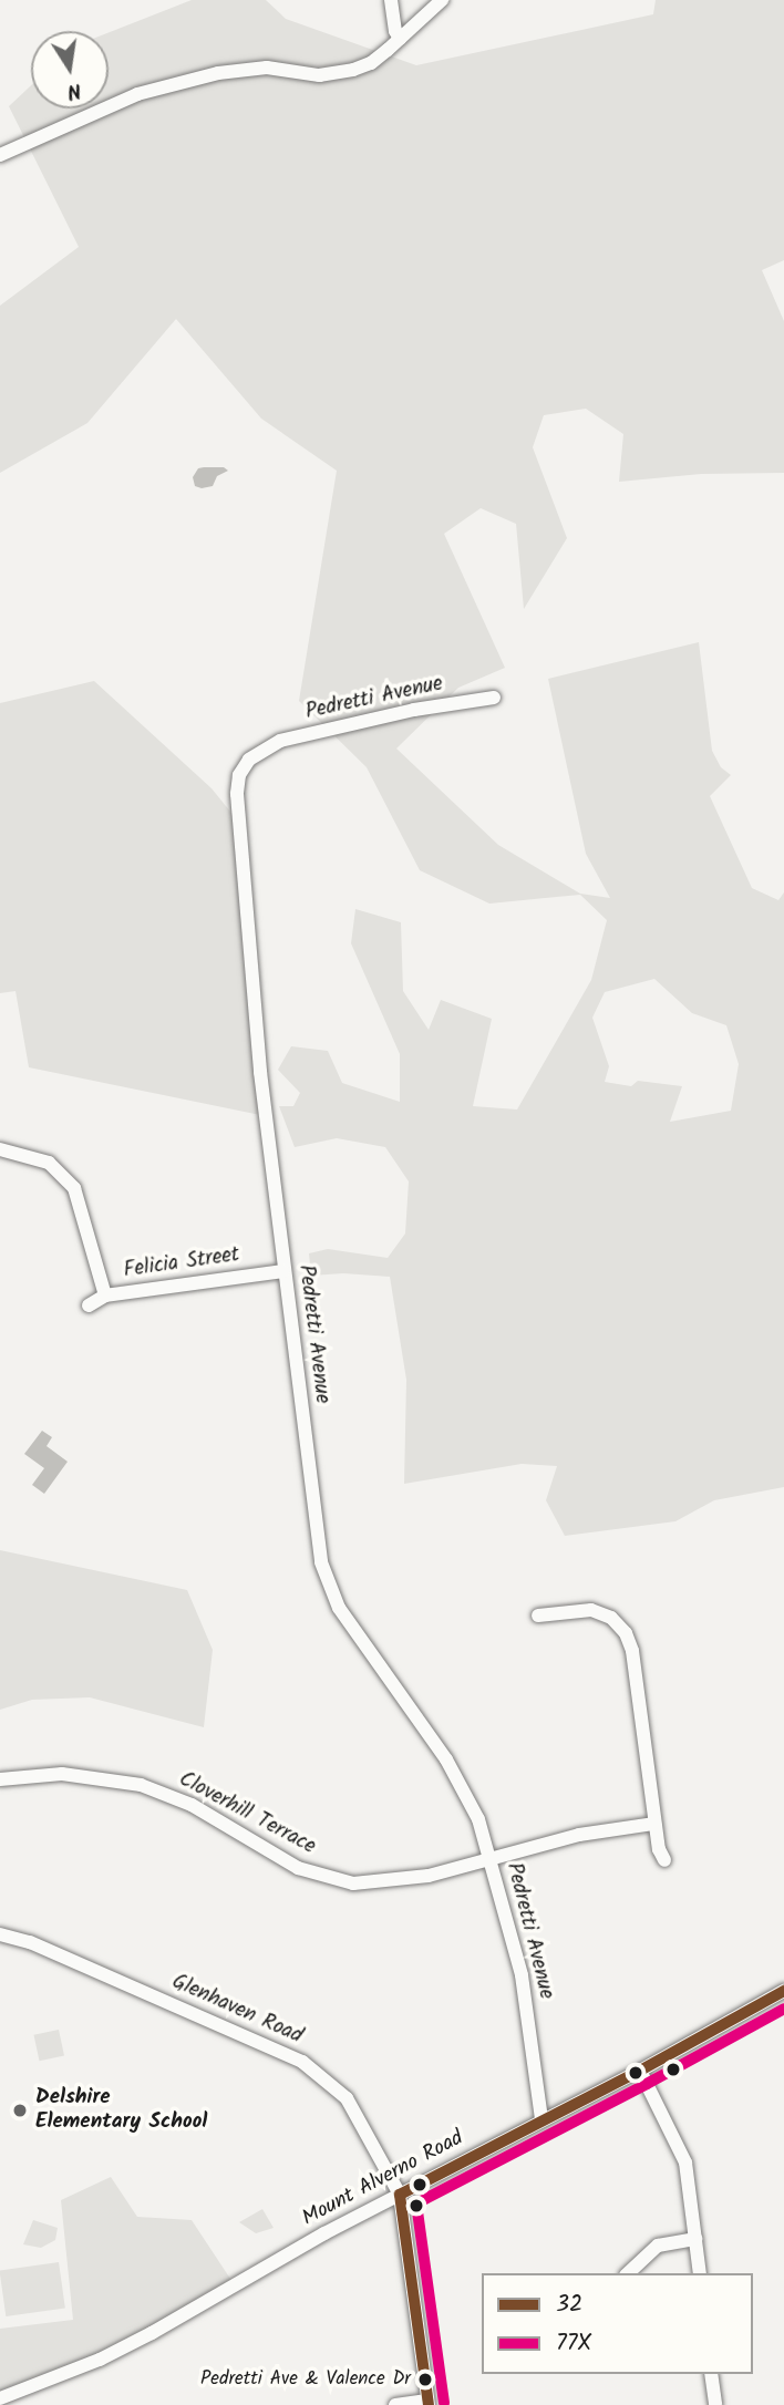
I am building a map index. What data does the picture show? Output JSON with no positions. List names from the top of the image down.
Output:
{
  "streets": {
    "street": [
      "Pedretti Avenue",
      "Felicia Street",
      "Cloverhill Terrace",
      "Glenhaven Road",
      "Mount Alverno Road"
    ]
  },
  "crossings": [
    ["Pedretti Avenue", "Felicia Street"],
    ["Pedretti Avenue", "Cloverhill Terrace"],
    ["Pedretti Avenue", "Mount Alverno Road"],
    ["Glenhaven Road", "Mount Alverno Road"]
  ],
  "places": ["Delshire Elementary School", "Pedretti Ave & Valence Dr"],
  "lines": ["transit line 32", "transit line 77X"],
  "legend": ["32", "77X"],
  "north": "bottom"
}
